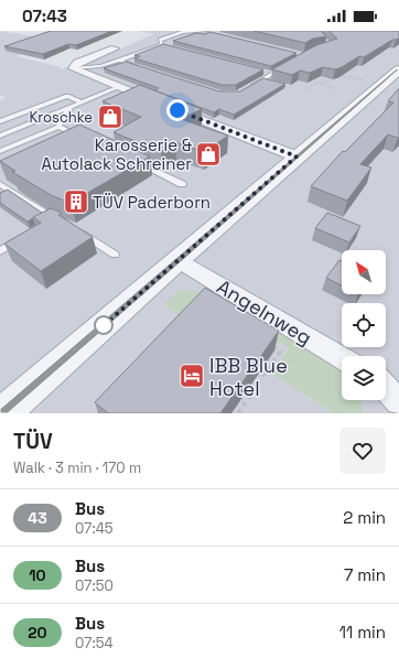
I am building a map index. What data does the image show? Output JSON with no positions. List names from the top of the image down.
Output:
{
  "streets": {
    "street": ["Angelnweg"]
  },
  "places": {
    "shop": ["Kroschke", "Karosserie & Autolack Schreiner"],
    "building": ["TÜV Paderborn"],
    "hotel": ["IBB Blue Hotel"]
  },
  "lines": ["bus line 43"],
  "north": "top left",
  "page": {
    "status": "07:43",
    "heading": ["TÜV", "Walk · 3 min · 170 m"],
    "list": [
      {
        "mark": "43",
        "name": "Bus",
        "note": "07:45",
        "value": "2 min"
      },
      {
        "mark": "10",
        "name": "Bus",
        "note": "07:50",
        "value": "7 min"
      },
      {
        "mark": "20",
        "name": "Bus",
        "note": "07:54",
        "value": "11 min"
      }
    ]
  }
}
